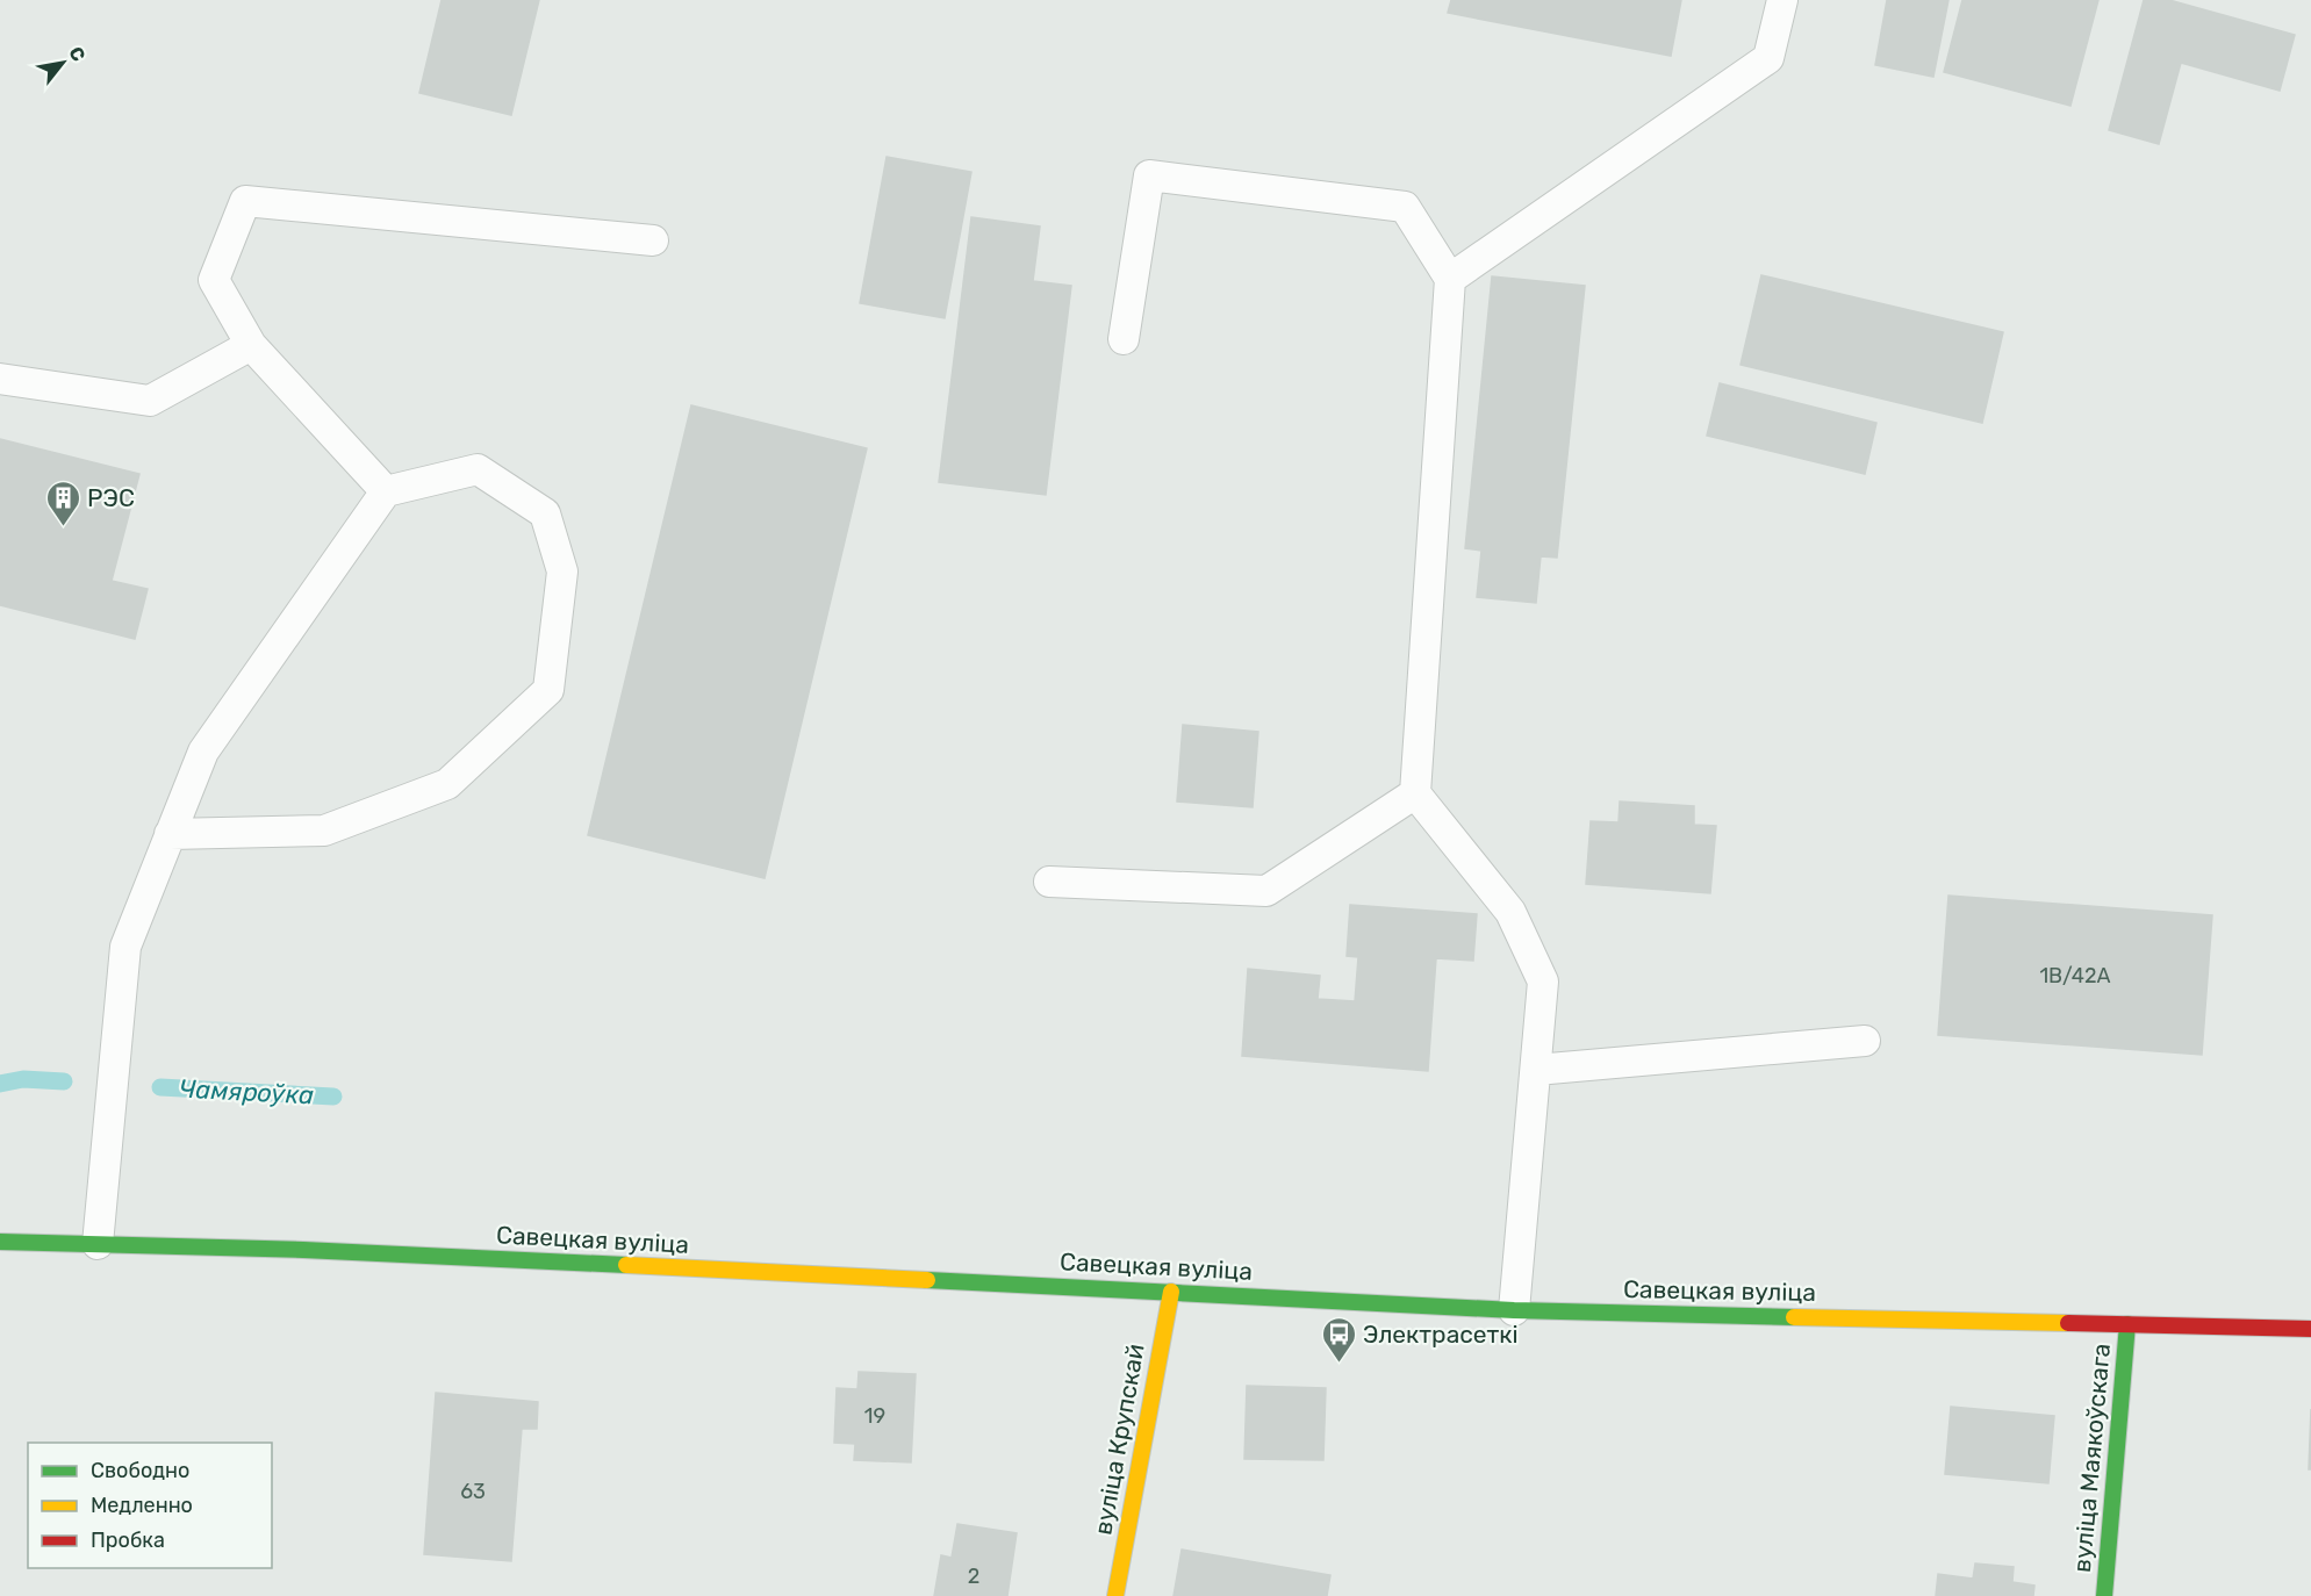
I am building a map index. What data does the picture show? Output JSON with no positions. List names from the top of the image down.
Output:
{
  "streets": {
    "street": ["Савецкая вуліца", "вуліца Крупскай", "вуліца Маякоўскага"]
  },
  "crossings": [
    ["Савецкая вуліца", "вуліца Крупскай"],
    ["Савецкая вуліца", "вуліца Маякоўскага"]
  ],
  "water": ["Чамяроўка"],
  "places": {
    "building": ["РЭС"],
    "bus stop": ["Электрасеткі"]
  },
  "house_numbers": [
    "1В/42А",
    "19",
    "63",
    "2"
  ],
  "legend": ["Свободно", "Медленно", "Пробка"],
  "north": "top right"
}
